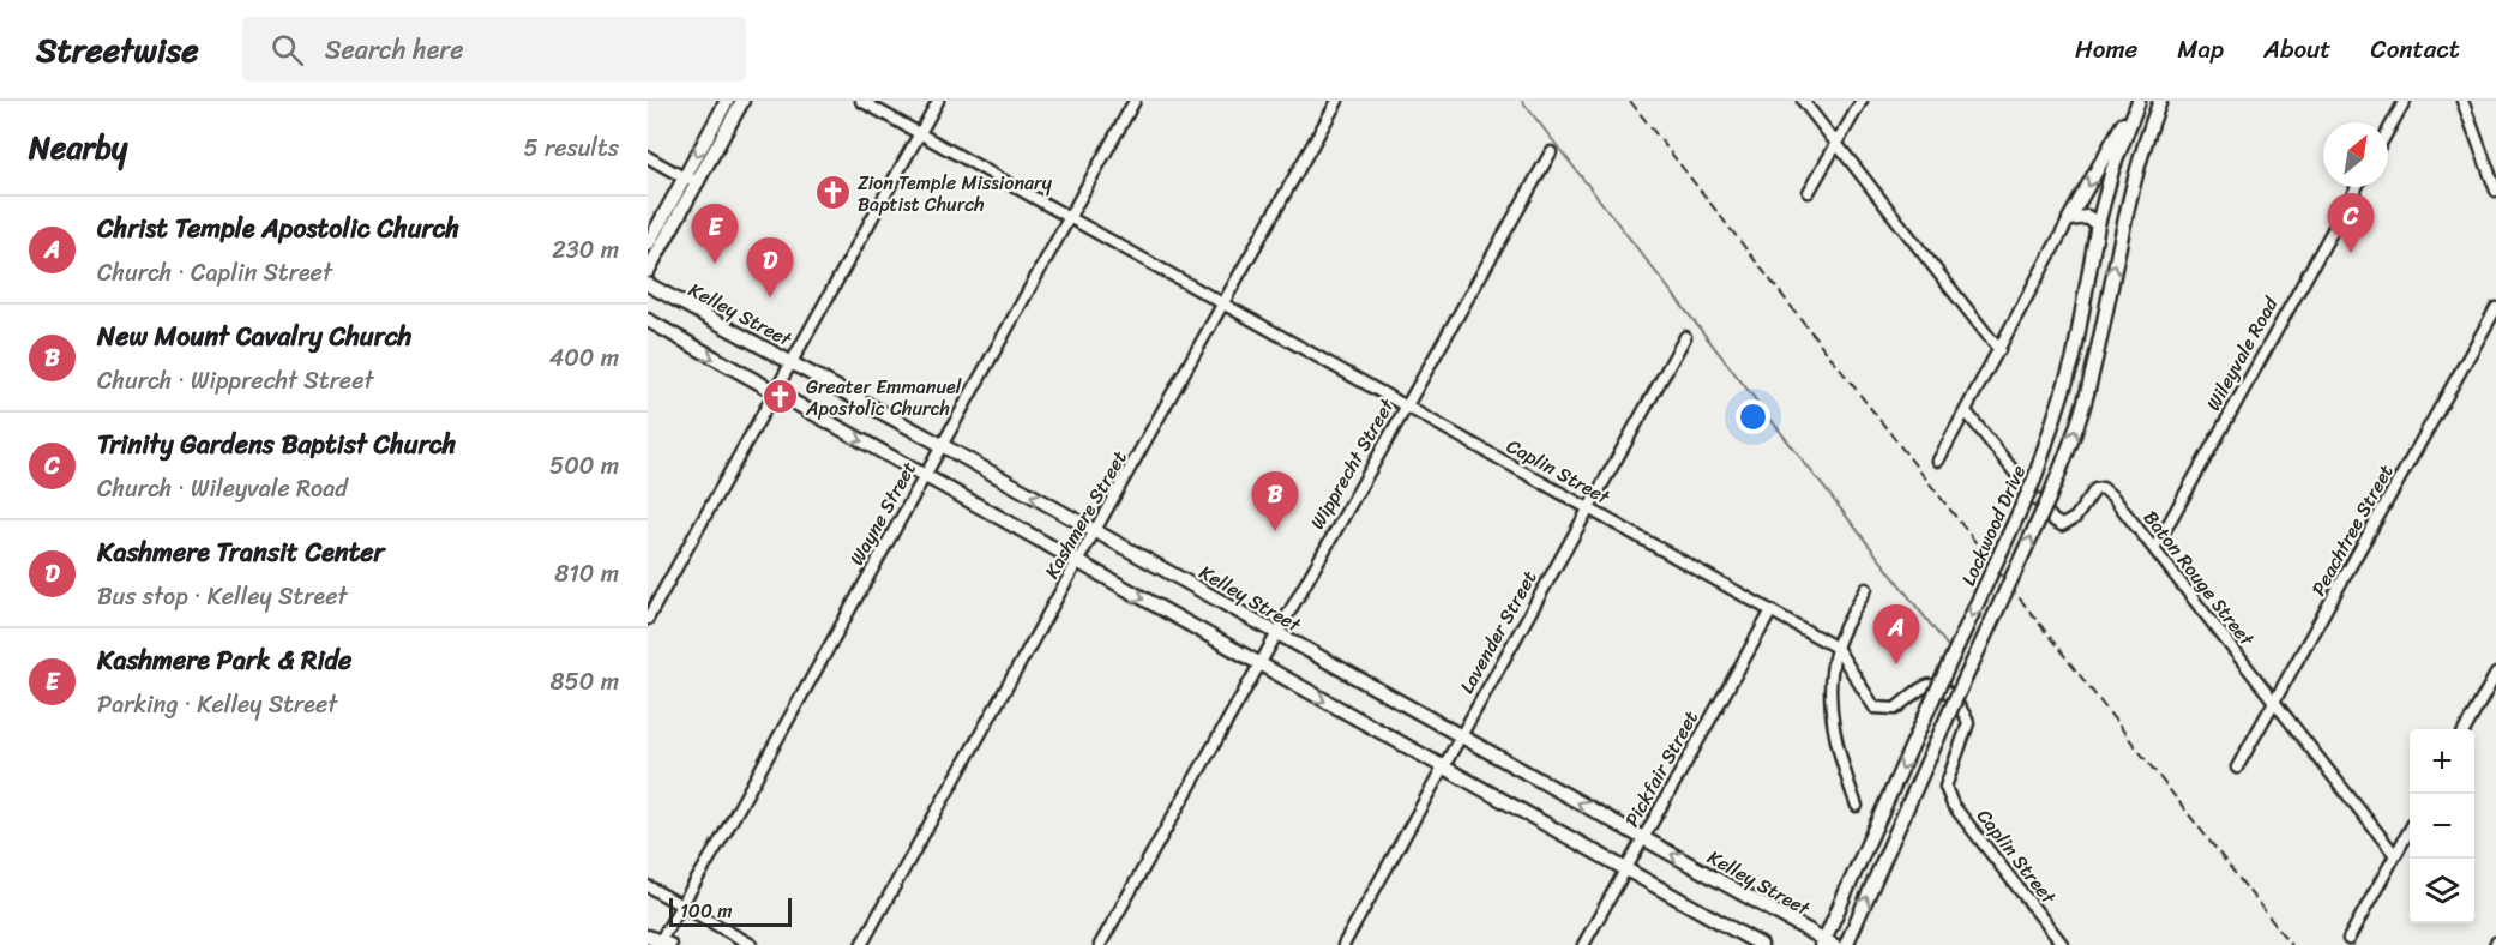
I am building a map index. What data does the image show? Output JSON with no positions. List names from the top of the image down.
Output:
{
  "streets": {
    "main road": ["Kelley Street", "Lockwood Drive"],
    "street": [
      "Wileyvale Road",
      "Wipprecht Street",
      "Caplin Street",
      "Wayne Street",
      "Kashmere Street",
      "Peachtree Street",
      "Baton Rouge Street",
      "Lavender Street",
      "Pickfair Street"
    ]
  },
  "crossings": [
    ["Kelley Street", "Wipprecht Street"],
    ["Kelley Street", "Wayne Street"],
    ["Kelley Street", "Kashmere Street"],
    ["Kelley Street", "Lockwood Drive"],
    ["Kelley Street", "Lavender Street"],
    ["Kelley Street", "Pickfair Street"],
    ["Wileyvale Road", "Baton Rouge Street"],
    ["Wipprecht Street", "Caplin Street"],
    ["Caplin Street", "Wayne Street"],
    ["Caplin Street", "Kashmere Street"],
    ["Caplin Street", "Lavender Street"],
    ["Caplin Street", "Pickfair Street"],
    ["Peachtree Street", "Baton Rouge Street"]
  ],
  "places": {
    "church": ["Zion Temple Missionary Baptist Church", "Greater Emmanuel Apostolic Church"]
  },
  "scale_bar": "100 m",
  "north": "top right",
  "page": {
    "header": "Streetwise",
    "search": "Search here",
    "nav": [
      "Home",
      "Map",
      "About",
      "Contact"
    ],
    "heading": ["Nearby", "5 results"],
    "pins": [
      "C",
      "E",
      "D",
      "B",
      "A"
    ],
    "list": [
      {
        "mark": "A",
        "name": "Christ Temple Apostolic Church",
        "note": "Church · Caplin Street",
        "value": "230 m"
      },
      {
        "mark": "B",
        "name": "New Mount Cavalry Church",
        "note": "Church · Wipprecht Street",
        "value": "400 m"
      },
      {
        "mark": "C",
        "name": "Trinity Gardens Baptist Church",
        "note": "Church · Wileyvale Road",
        "value": "500 m"
      },
      {
        "mark": "D",
        "name": "Kashmere Transit Center",
        "note": "Bus stop · Kelley Street",
        "value": "810 m"
      },
      {
        "mark": "E",
        "name": "Kashmere Park & Ride",
        "note": "Parking · Kelley Street",
        "value": "850 m"
      }
    ],
    "map_buttons": ["+", "−"],
    "scale": "100 m"
  }
}
